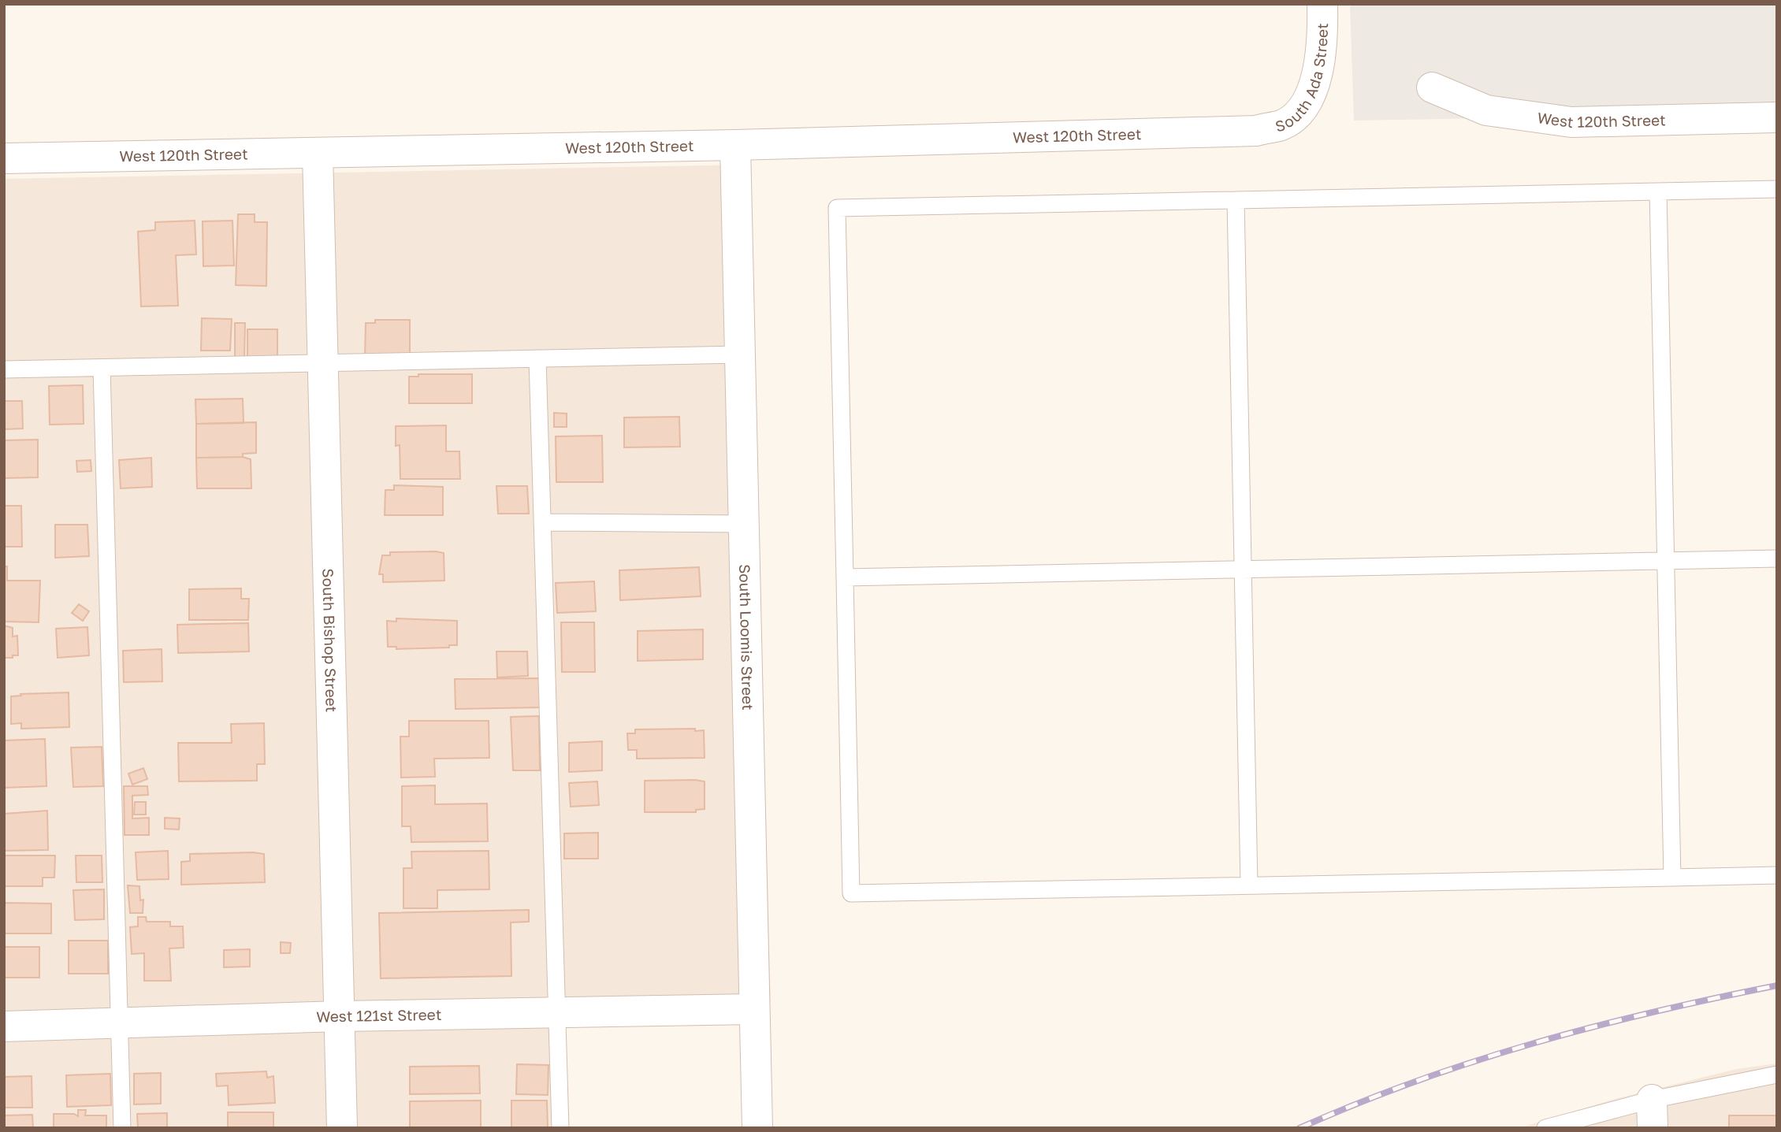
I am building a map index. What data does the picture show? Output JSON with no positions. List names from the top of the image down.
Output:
{
  "streets": {
    "street": [
      "South Ada Street",
      "West 120th Street",
      "South Loomis Street",
      "South Bishop Street",
      "West 121st Street"
    ]
  },
  "crossings": [
    ["South Ada Street", "West 120th Street"],
    ["West 120th Street", "South Loomis Street"],
    ["West 120th Street", "South Bishop Street"],
    ["South Loomis Street", "West 121st Street"],
    ["South Bishop Street", "West 121st Street"]
  ]
}
